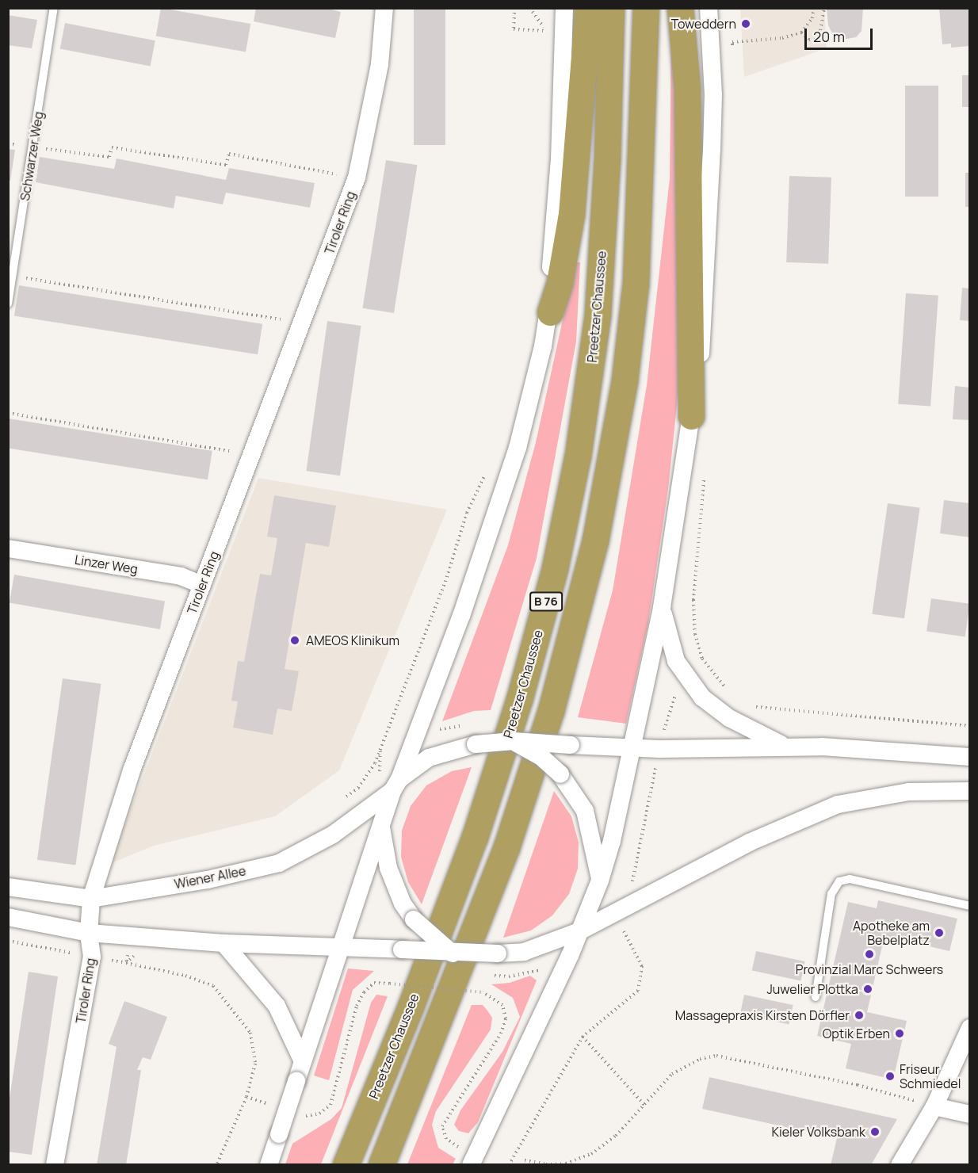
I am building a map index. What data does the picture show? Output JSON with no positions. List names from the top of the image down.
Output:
{
  "streets": {
    "highway": ["Preetzer Chaussee", "B 76"],
    "street": ["Tiroler Ring", "Linzer Weg", "Wiener Allee"],
    "lane": ["Schwarzer Weg"]
  },
  "crossings": [
    ["Tiroler Ring", "Linzer Weg"],
    ["Tiroler Ring", "Wiener Allee"]
  ],
  "places": [
    "Toweddern",
    "AMEOS Klinikum",
    "Apotheke am Bebelplatz",
    "Provinzial Marc Schweers",
    "Juwelier Plottka",
    "Massagepraxis Kirsten Dörfler",
    "Optik Erben",
    "Friseur Schmiedel",
    "Kieler Volksbank"
  ],
  "scale_bar": "20 m"
}
